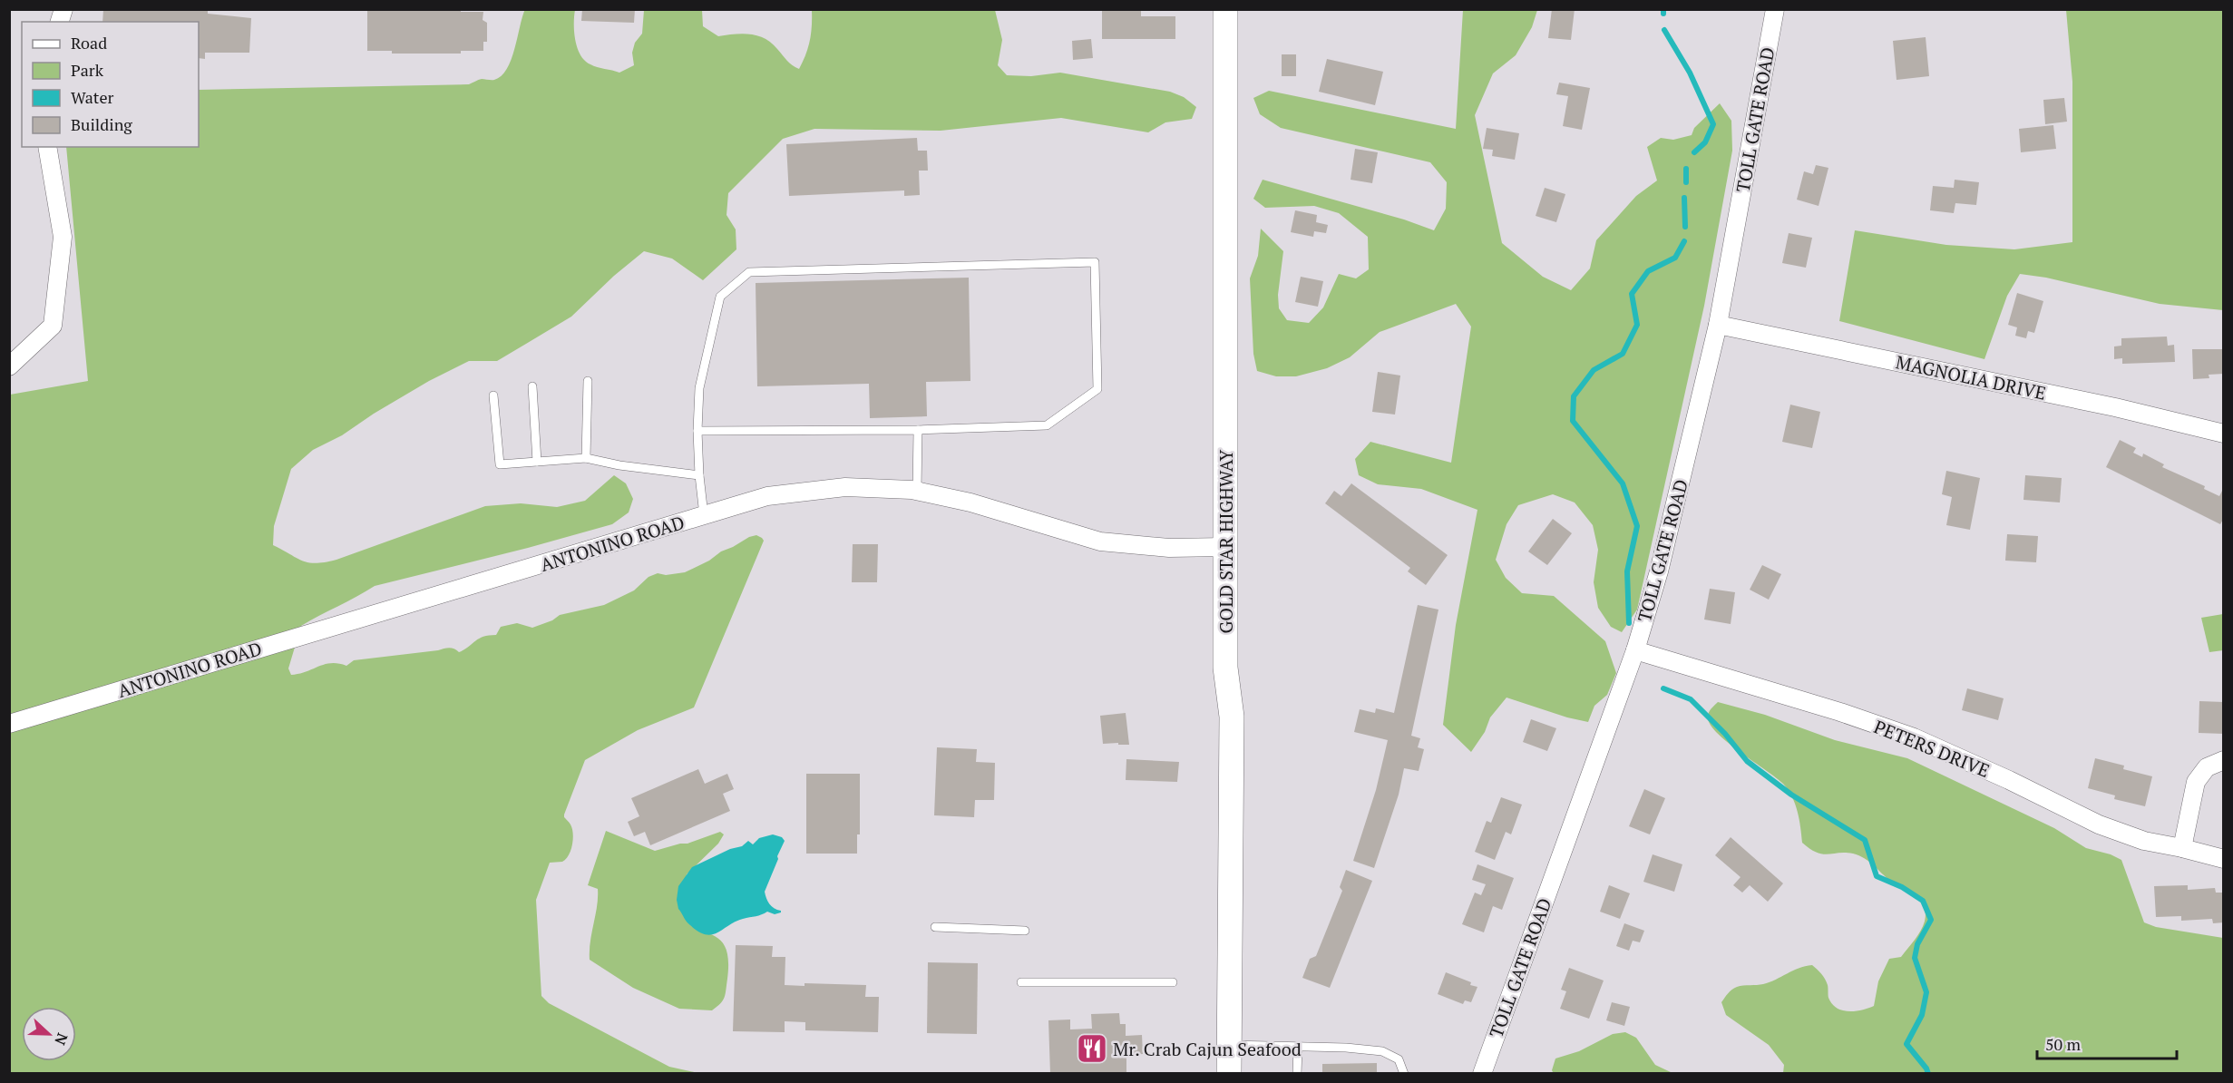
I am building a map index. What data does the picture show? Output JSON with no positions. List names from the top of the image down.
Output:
{
  "streets": {
    "main road": ["GOLD STAR HIGHWAY"],
    "street": [
      "TOLL GATE ROAD",
      "MAGNOLIA DRIVE",
      "ANTONINO ROAD",
      "PETERS DRIVE"
    ]
  },
  "crossings": [
    ["TOLL GATE ROAD", "MAGNOLIA DRIVE"],
    ["TOLL GATE ROAD", "PETERS DRIVE"],
    ["GOLD STAR HIGHWAY", "ANTONINO ROAD"]
  ],
  "places": {
    "restaurant": ["Mr. Crab Cajun Seafood"]
  },
  "legend": [
    "Road",
    "Park",
    "Water",
    "Building"
  ],
  "scale_bar": "50 m",
  "north": "right"
}
